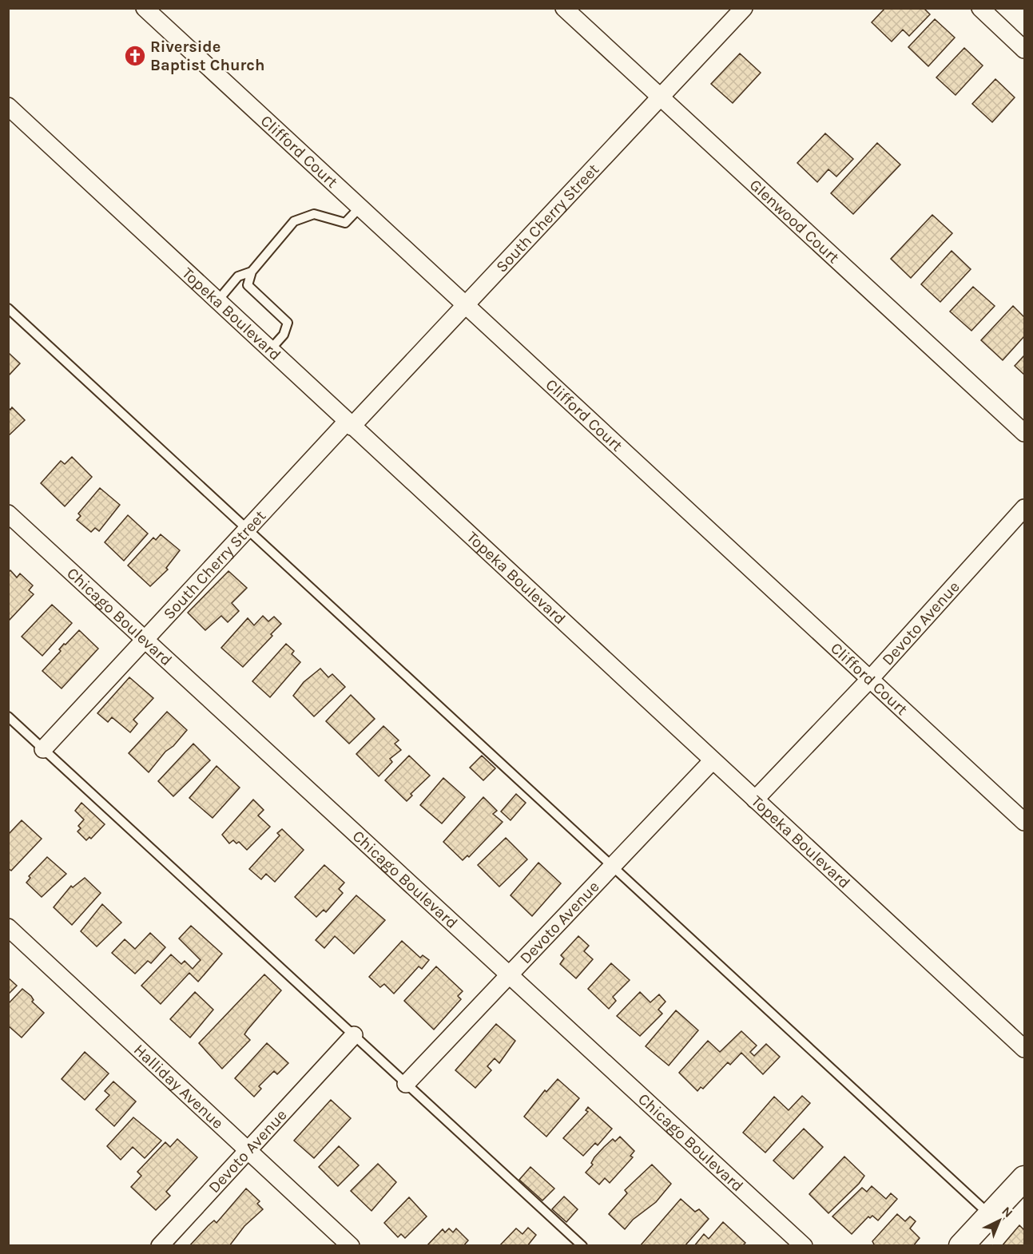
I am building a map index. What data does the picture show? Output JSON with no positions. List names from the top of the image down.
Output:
{
  "streets": {
    "street": [
      "Clifford Court",
      "South Cherry Street",
      "Glenwood Court",
      "Topeka Boulevard",
      "Chicago Boulevard",
      "Devoto Avenue",
      "Halliday Avenue"
    ]
  },
  "crossings": [
    ["Clifford Court", "South Cherry Street"],
    ["Clifford Court", "Devoto Avenue"],
    ["South Cherry Street", "Glenwood Court"],
    ["South Cherry Street", "Topeka Boulevard"],
    ["South Cherry Street", "Chicago Boulevard"],
    ["Topeka Boulevard", "Devoto Avenue"],
    ["Chicago Boulevard", "Devoto Avenue"],
    ["Devoto Avenue", "Halliday Avenue"]
  ],
  "places": {
    "church": ["Riverside Baptist Church"]
  },
  "north": "top right"
}
